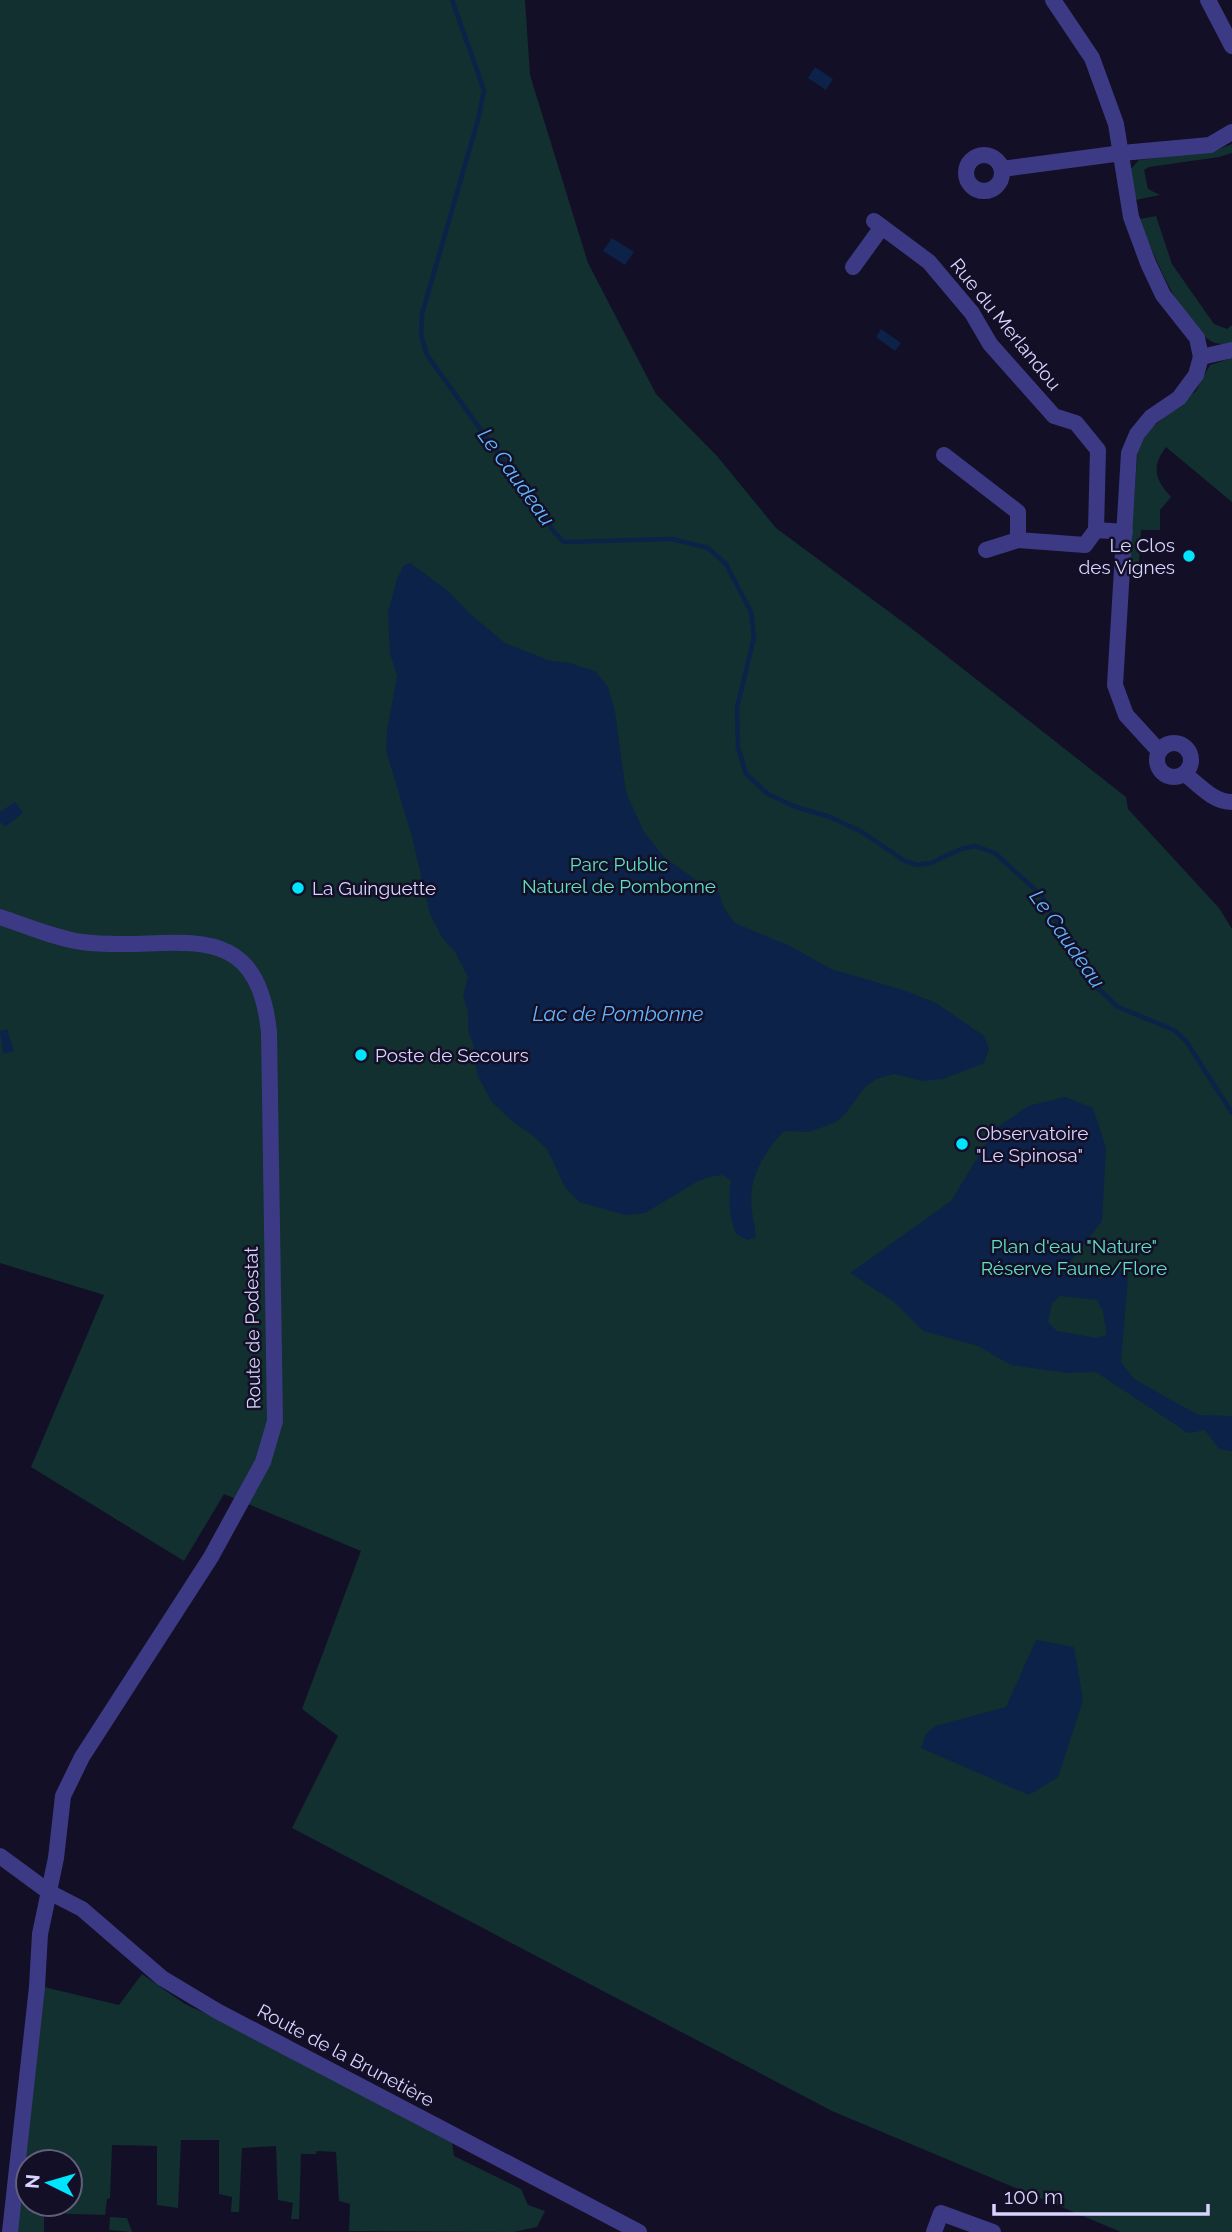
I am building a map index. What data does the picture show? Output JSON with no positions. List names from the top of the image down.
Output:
{
  "streets": {
    "street": ["Rue du Merlandou", "Route de Podestat", "Route de la Brunetière"]
  },
  "crossings": [
    ["Route de Podestat", "Route de la Brunetière"]
  ],
  "water": ["Le Caudeau", "Lac de Pombonne"],
  "parks": ["Parc Public Naturel de Pombonne", "Plan d'eau \"Nature\" Réserve Faune/Flore"],
  "places": [
    "Le Clos des Vignes",
    "La Guinguette",
    "Poste de Secours",
    "Observatoire \"Le Spinosa\""
  ],
  "scale_bar": "100 m",
  "north": "left"
}
